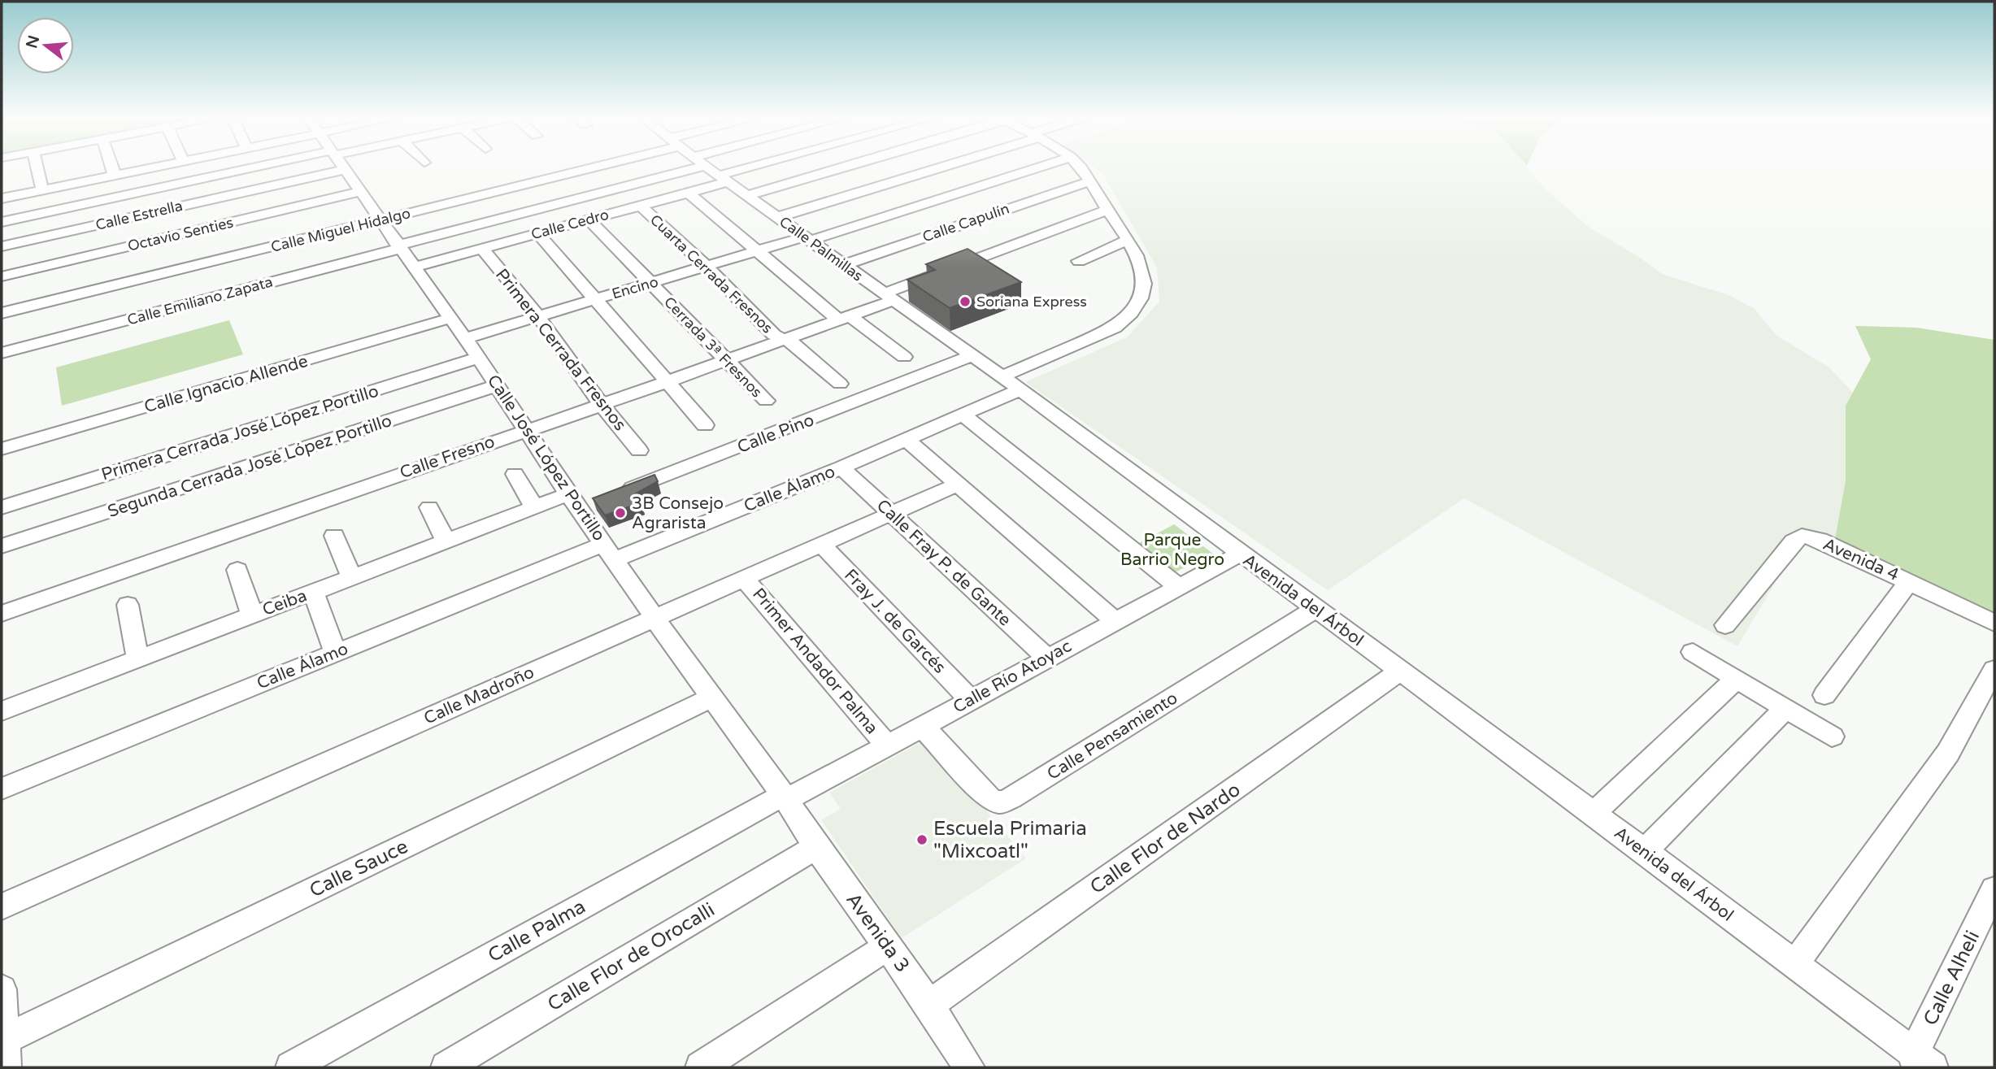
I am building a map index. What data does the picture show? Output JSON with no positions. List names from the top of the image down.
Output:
{
  "streets": {
    "street": [
      "Calle Estrella",
      "Calle Capulín",
      "Calle Cedro",
      "Calle Miguel Hidalgo",
      "Octavio Senties",
      "Calle Palmillas",
      "Cuarta Cerrada Fresnos",
      "Encino",
      "Calle Emiliano Zapata",
      "Cerrada 3ª Fresnos",
      "Primera Cerrada Fresnos",
      "Calle Ignacio Allende",
      "Primera Cerrada José López Portillo",
      "Calle Pino",
      "Calle Fresno",
      "Calle José López Portillo",
      "Segunda Cerrada José López Portillo",
      "Calle Álamo",
      "Avenida 4",
      "Calle Fray P. de Gante",
      "Avenida del Árbol",
      "Ceiba",
      "Fray J. de Garcés",
      "Primer Andador Palma",
      "Calle Río Atoyac",
      "Calle Madroño",
      "Calle Pensamiento",
      "Calle Flor de Nardo",
      "Calle Sauce",
      "Calle Palma",
      "Avenida 3",
      "Calle Flor de Orocalli",
      "Calle Alheli"
    ]
  },
  "crossings": [
    ["Calle Estrella", "Calle José López Portillo"],
    ["Calle Capulín", "Calle Palmillas"],
    ["Calle Cedro", "Calle Palmillas"],
    ["Calle Cedro", "Cuarta Cerrada Fresnos"],
    ["Calle Cedro", "Cerrada 3ª Fresnos"],
    ["Calle Cedro", "Primera Cerrada Fresnos"],
    ["Calle Cedro", "Calle José López Portillo"],
    ["Calle Miguel Hidalgo", "Calle José López Portillo"],
    ["Octavio Senties", "Calle José López Portillo"],
    ["Calle Palmillas", "Encino"],
    ["Calle Palmillas", "Calle Pino"],
    ["Calle Palmillas", "Calle Fresno"],
    ["Calle Palmillas", "Avenida del Árbol"],
    ["Cuarta Cerrada Fresnos", "Encino"],
    ["Cuarta Cerrada Fresnos", "Calle Fresno"],
    ["Encino", "Cerrada 3ª Fresnos"],
    ["Encino", "Primera Cerrada Fresnos"],
    ["Encino", "Calle José López Portillo"],
    ["Calle Emiliano Zapata", "Calle José López Portillo"],
    ["Cerrada 3ª Fresnos", "Calle Fresno"],
    ["Primera Cerrada Fresnos", "Calle Fresno"],
    ["Calle Ignacio Allende", "Calle José López Portillo"],
    ["Primera Cerrada José López Portillo", "Calle José López Portillo"],
    ["Calle Fresno", "Calle José López Portillo"],
    ["Calle José López Portillo", "Segunda Cerrada José López Portillo"],
    ["Calle José López Portillo", "Calle Álamo"],
    ["Calle José López Portillo", "Ceiba"],
    ["Calle José López Portillo", "Calle Río Atoyac"],
    ["Calle José López Portillo", "Calle Madroño"],
    ["Calle José López Portillo", "Calle Sauce"],
    ["Calle José López Portillo", "Calle Palma"],
    ["Calle José López Portillo", "Avenida 3"],
    ["Calle Álamo", "Calle Fray P. de Gante"],
    ["Calle Álamo", "Avenida del Árbol"],
    ["Calle Fray P. de Gante", "Calle Río Atoyac"],
    ["Calle Fray P. de Gante", "Calle Madroño"],
    ["Avenida del Árbol", "Calle Río Atoyac"],
    ["Avenida del Árbol", "Calle Pensamiento"],
    ["Avenida del Árbol", "Calle Flor de Nardo"],
    ["Avenida del Árbol", "Calle Alheli"],
    ["Fray J. de Garcés", "Calle Río Atoyac"],
    ["Fray J. de Garcés", "Calle Madroño"],
    ["Primer Andador Palma", "Calle Río Atoyac"],
    ["Primer Andador Palma", "Calle Madroño"],
    ["Calle Río Atoyac", "Calle Pensamiento"],
    ["Calle Río Atoyac", "Calle Palma"],
    ["Calle Río Atoyac", "Avenida 3"],
    ["Calle Flor de Nardo", "Avenida 3"],
    ["Calle Palma", "Avenida 3"],
    ["Avenida 3", "Calle Flor de Orocalli"]
  ],
  "parks": ["Parque Barrio Negro"],
  "places": ["Soriana Express", "3B Consejo Agrarista", "Escuela Primaria \"Mixcoatl\""],
  "north": "left"
}
